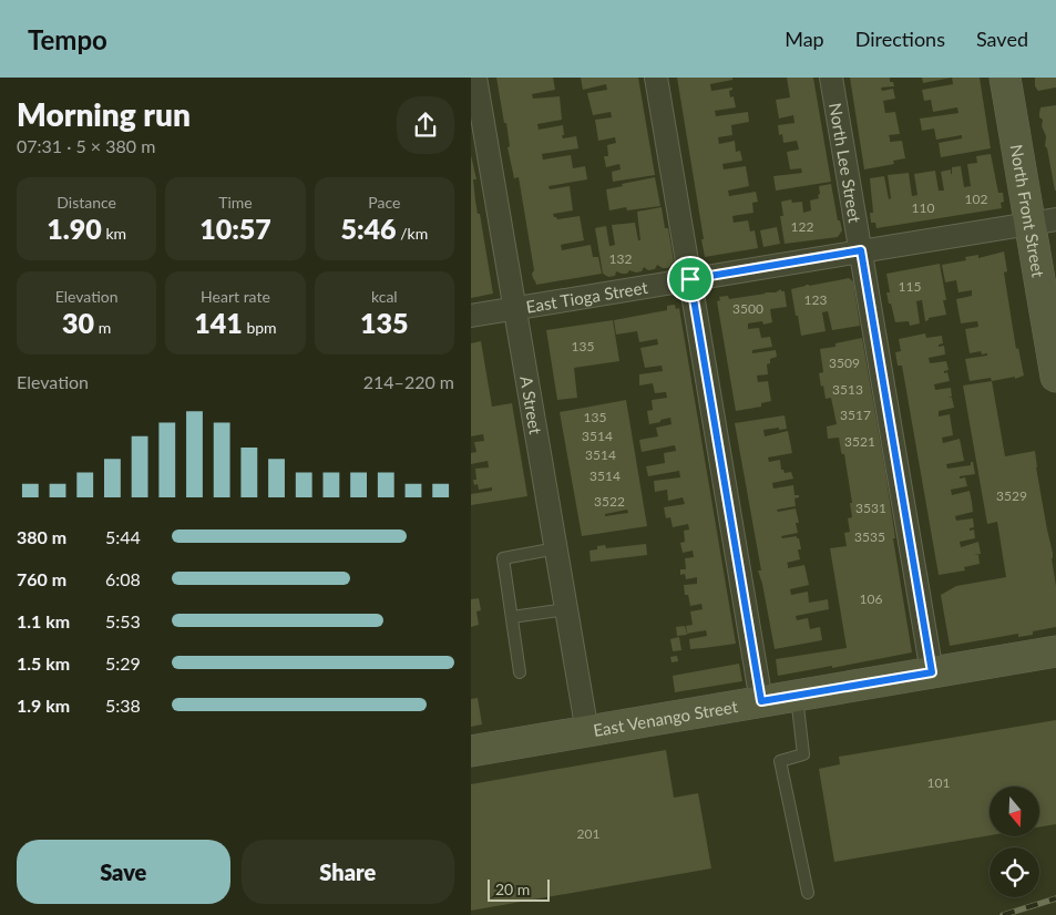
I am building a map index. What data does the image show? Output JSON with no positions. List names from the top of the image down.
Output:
{
  "streets": {
    "main road": ["North Front Street", "East Venango Street"],
    "street": ["North Lee Street", "East Tioga Street", "A Street"]
  },
  "crossings": [
    ["North Lee Street", "East Tioga Street"],
    ["North Lee Street", "East Venango Street"],
    ["North Front Street", "East Tioga Street"],
    ["East Tioga Street", "A Street"],
    ["A Street", "East Venango Street"]
  ],
  "house_numbers": [
    "102",
    "110",
    "122",
    "132",
    "115",
    "123",
    "3500",
    "135",
    "3509",
    "3513",
    "3517",
    "135",
    "3514",
    "3521",
    "3514",
    "3514",
    "3529",
    "3522",
    "3531",
    "3535",
    "106",
    "101",
    "201"
  ],
  "scale_bar": "20 m",
  "north": "bottom",
  "page": {
    "header": "Tempo",
    "nav": ["Map", "Directions", "Saved"],
    "heading": ["Morning run", "07:31 · 5 × 380 m"],
    "stats": [
      ["Distance", "1.90 km"],
      ["Time", "10:57"],
      ["Pace", "5:46 /km"],
      ["Elevation", "30 m"],
      ["Heart rate", "141 bpm"],
      ["kcal", "135"]
    ],
    "chart": ["Elevation", "214–220 m"],
    "list": [
      {
        "name": "380 m",
        "note": "5:44"
      },
      {
        "name": "760 m",
        "note": "6:08"
      },
      {
        "name": "1.1 km",
        "note": "5:53"
      },
      {
        "name": "1.5 km",
        "note": "5:29"
      },
      {
        "name": "1.9 km",
        "note": "5:38"
      }
    ],
    "buttons": ["Save", "Share"],
    "scale": "20 m"
  }
}
